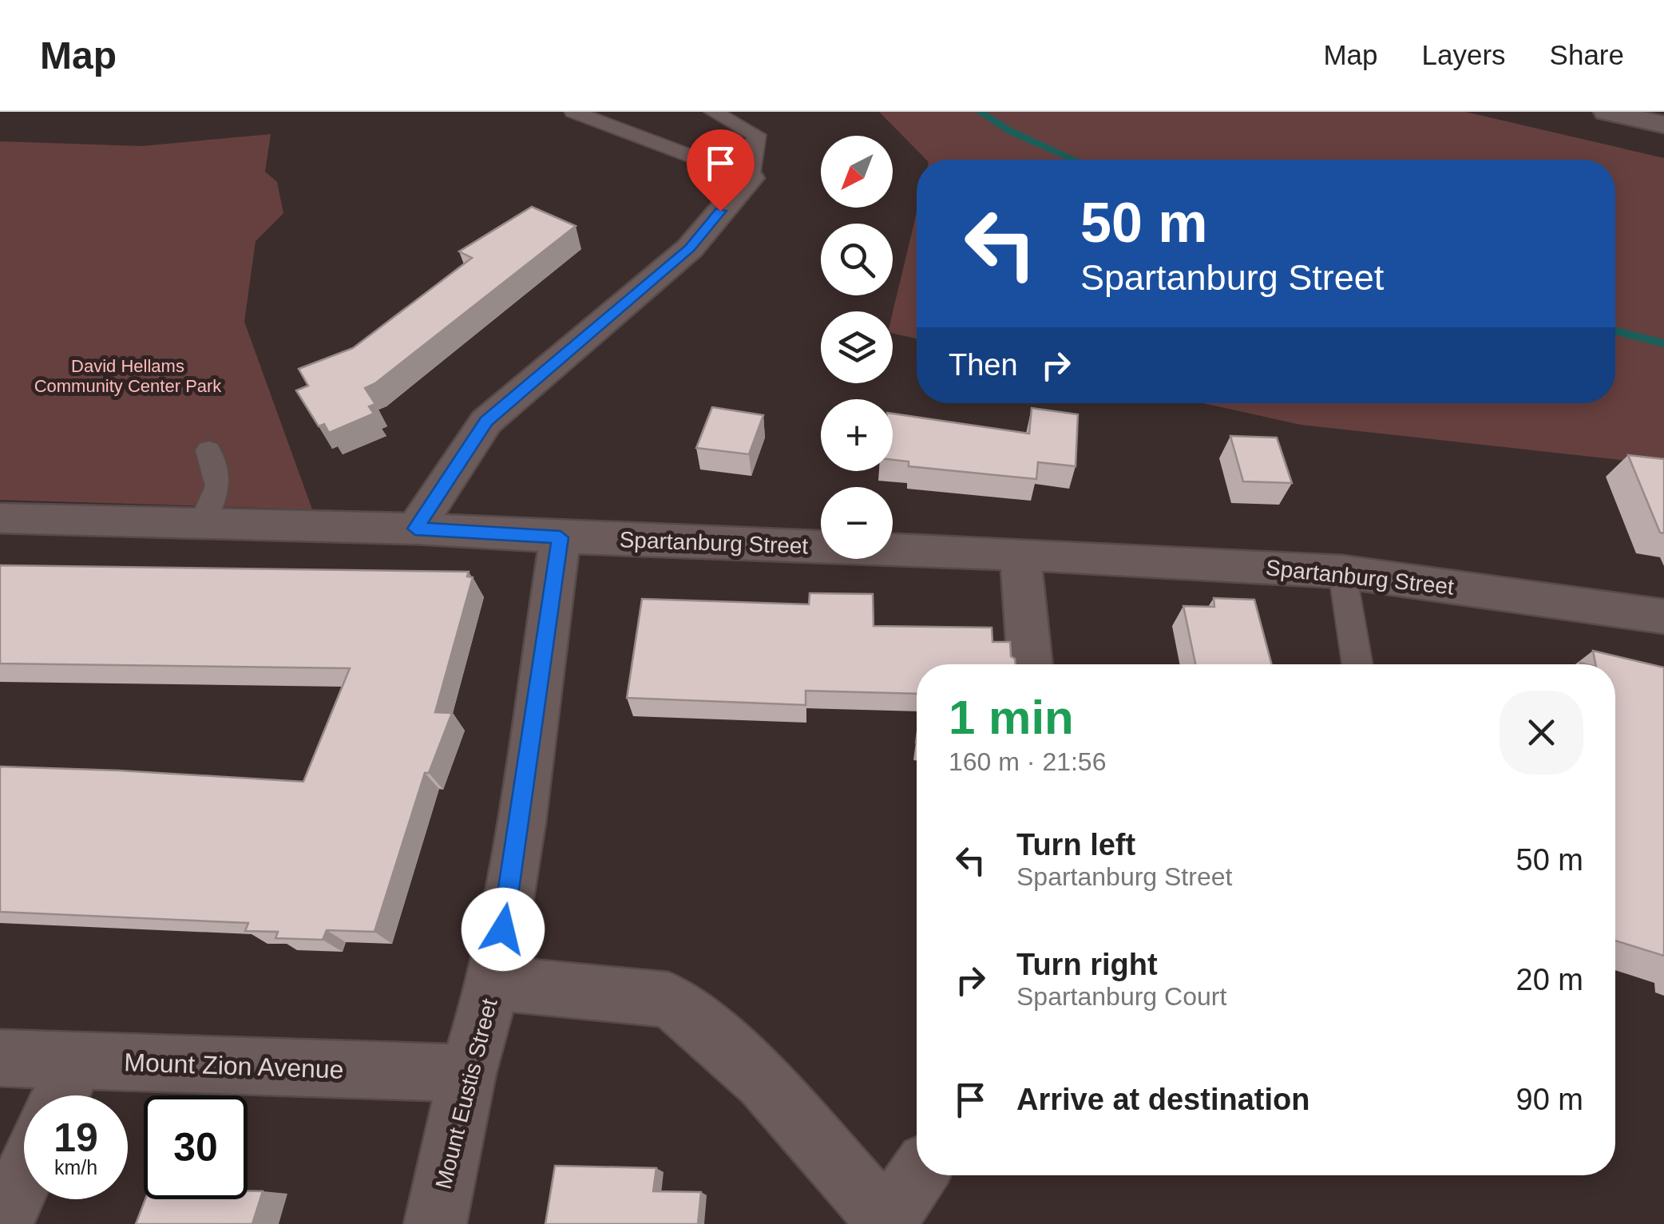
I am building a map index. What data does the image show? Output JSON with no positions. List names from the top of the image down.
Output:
{
  "streets": {
    "street": ["Spartanburg Street", "Mount Zion Avenue", "Mount Eustis Street"]
  },
  "crossings": [
    ["Spartanburg Street", "Mount Eustis Street"],
    ["Mount Zion Avenue", "Mount Eustis Street"]
  ],
  "parks": ["David Hellams Community Center Park"],
  "north": "bottom left",
  "page": {
    "header": "Map",
    "nav": ["Map", "Layers", "Share"],
    "map_buttons": ["+", "−"],
    "turn": ["50 m", "Spartanburg Street"],
    "then": "Then",
    "heading": ["1 min", "160 m · 21:56"],
    "list": [
      {
        "name": "Turn left",
        "note": "Spartanburg Street",
        "value": "50 m"
      },
      {
        "name": "Turn right",
        "note": "Spartanburg Court",
        "value": "20 m"
      },
      {
        "name": "Arrive at destination",
        "value": "90 m"
      }
    ],
    "speed": "19 km/h",
    "limit": "30"
  }
}
